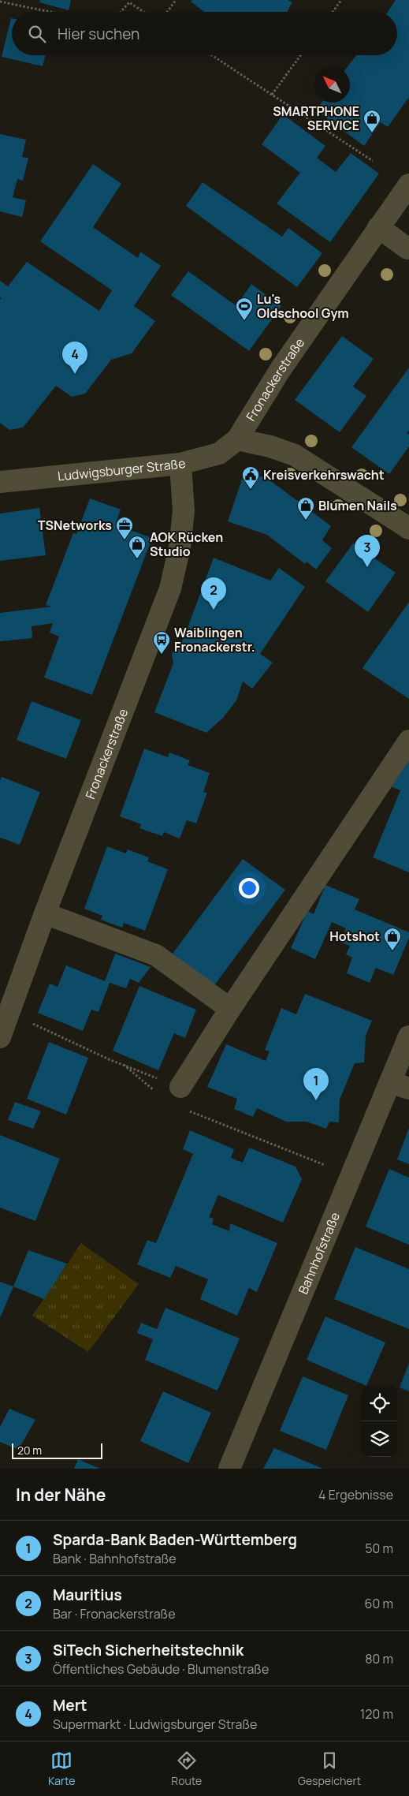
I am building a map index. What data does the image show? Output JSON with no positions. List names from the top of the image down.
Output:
{
  "streets": {
    "street": ["Fronackerstraße", "Ludwigsburger Straße", "Bahnhofstraße"]
  },
  "crossings": [
    ["Fronackerstraße", "Ludwigsburger Straße"]
  ],
  "places": {
    "shop": [
      "SMARTPHONE SERVICE",
      "Blumen Nails",
      "AOK Rücken Studio",
      "Hotshot"
    ],
    "sports": ["Lu's Oldschool Gym"],
    "public building": ["Kreisverkehrswacht"],
    "office": ["TSNetworks"],
    "bus stop": ["Waiblingen Fronackerstr."]
  },
  "scale_bar": "20 m",
  "north": "top left",
  "page": {
    "search": "Hier suchen",
    "pins": [
      "4",
      "3",
      "2",
      "1"
    ],
    "scale": "20 m",
    "heading": ["In der Nähe", "4 Ergebnisse"],
    "list": [
      {
        "mark": "1",
        "name": "Sparda-Bank Baden-Württemberg",
        "note": "Bank · Bahnhofstraße",
        "value": "50 m"
      },
      {
        "mark": "2",
        "name": "Mauritius",
        "note": "Bar · Fronackerstraße",
        "value": "60 m"
      },
      {
        "mark": "3",
        "name": "SiTech Sicherheitstechnik",
        "note": "Öffentliches Gebäude · Blumenstraße",
        "value": "80 m"
      },
      {
        "mark": "4",
        "name": "Mert",
        "note": "Supermarkt · Ludwigsburger Straße",
        "value": "120 m"
      }
    ],
    "nav": ["Karte", "Route", "Gespeichert"]
  }
}
